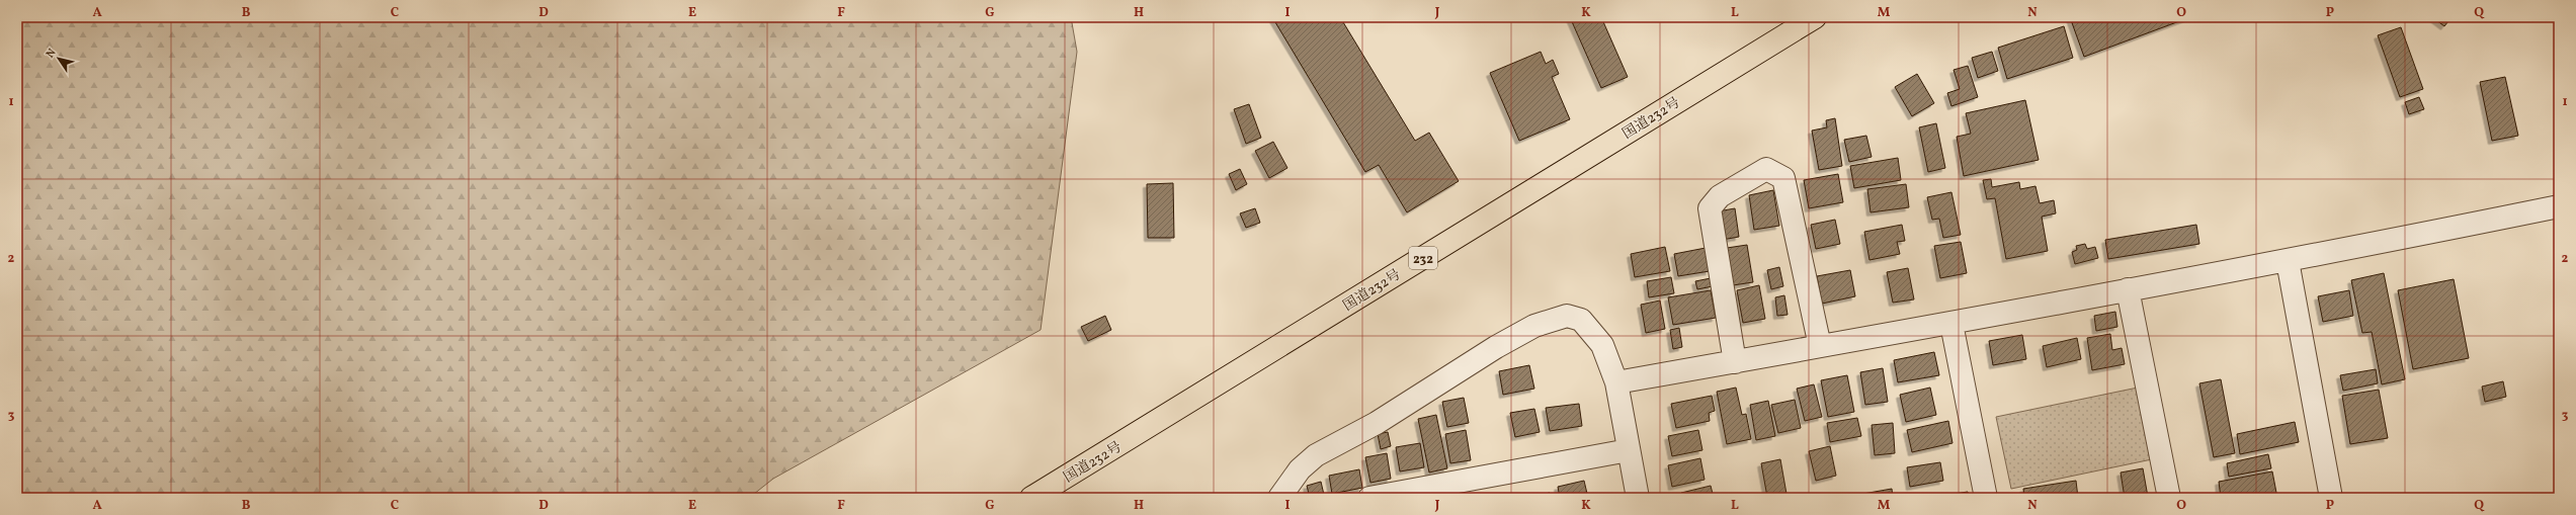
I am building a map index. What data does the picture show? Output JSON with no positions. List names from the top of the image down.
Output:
{
  "streets": {
    "highway": ["国道232号", "232"]
  },
  "north": "top left",
  "grid": {
    "columns": [
      "A",
      "B",
      "C",
      "D",
      "E",
      "F",
      "G",
      "H",
      "I",
      "J",
      "K",
      "L",
      "M",
      "N",
      "O",
      "P",
      "Q"
    ],
    "rows": ["1", "2", "3"]
  }
}
